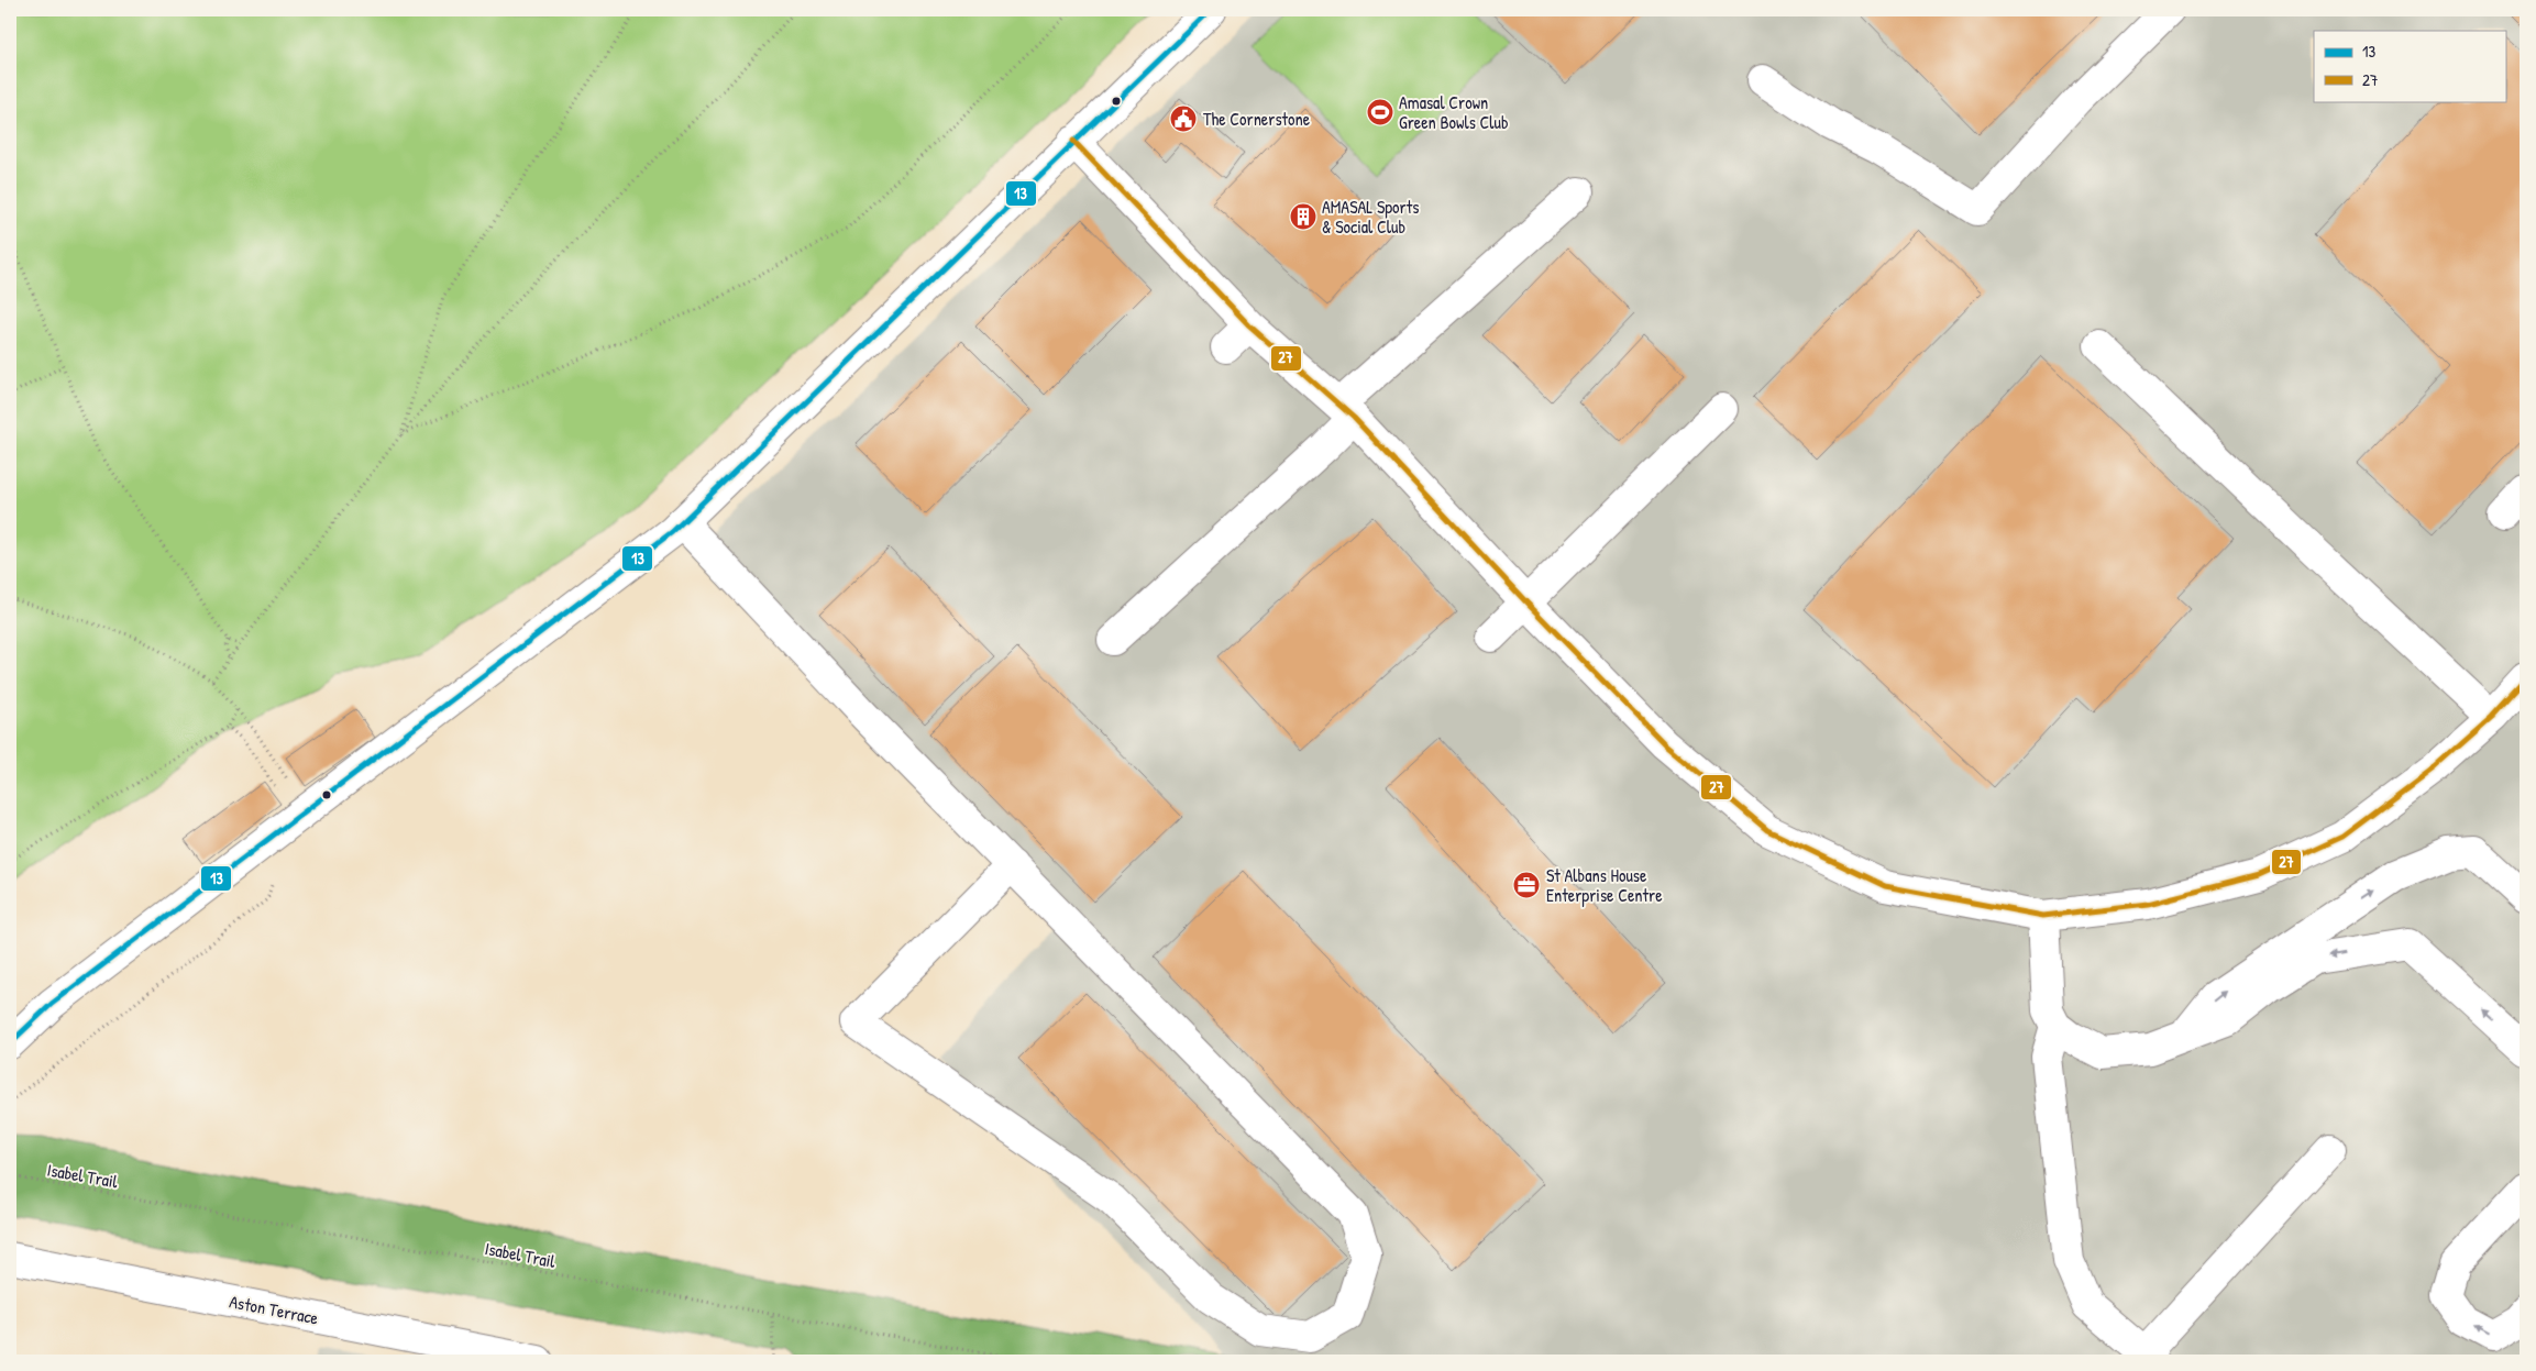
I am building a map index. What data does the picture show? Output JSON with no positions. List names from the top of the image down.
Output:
{
  "streets": {
    "street": ["Aston Terrace"],
    "path": ["Isabel Trail"]
  },
  "places": {
    "sports": ["Amasal Crown Green Bowls Club"],
    "public building": ["The Cornerstone"],
    "building": ["AMASAL Sports & Social Club"],
    "office": ["St Albans House Enterprise Centre"]
  },
  "lines": ["transit line 13", "transit line 27"],
  "legend": ["13", "27"]
}
